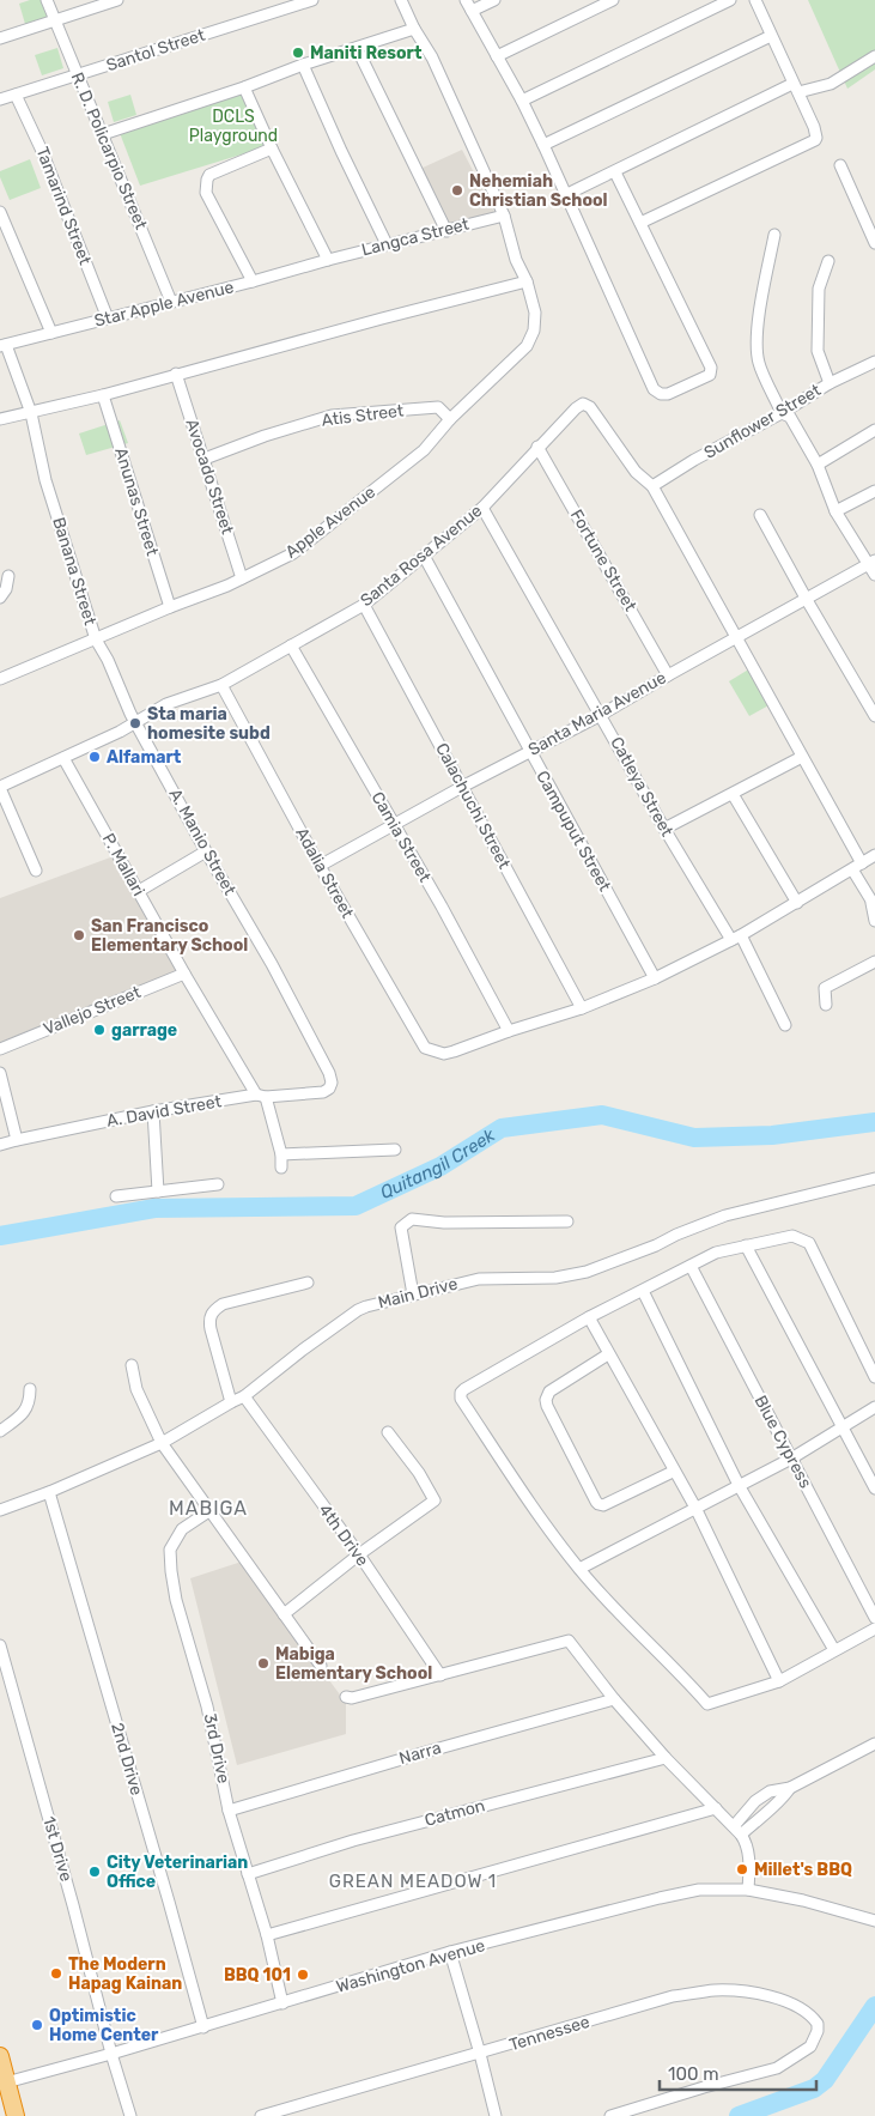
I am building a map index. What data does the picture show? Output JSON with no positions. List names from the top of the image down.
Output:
{
  "streets": {
    "street": [
      "Santol Street",
      "R. D. Policarpio Street",
      "Tamarind Street",
      "Langca Street",
      "Star Apple Avenue",
      "Atis Street",
      "Sunflower Street",
      "Avocado Street",
      "Anunas Street",
      "Apple Avenue",
      "Santa Rosa Avenue",
      "Fortune Street",
      "Banana Street",
      "Santa Maria Avenue",
      "Catleya Street",
      "Calachuchi Street",
      "Campuput Street",
      "Camia Street",
      "A. Manio Street",
      "P. Mallari",
      "Adalia Street",
      "Vallejo Street",
      "A. David Street",
      "Main Drive",
      "Blue Cypress",
      "4th Drive",
      "3rd Drive",
      "Narra",
      "2nd Drive",
      "Catmon",
      "1st Drive",
      "Washington Avenue",
      "Tennessee"
    ]
  },
  "crossings": [
    ["Santol Street", "R. D. Policarpio Street"],
    ["Santol Street", "Tamarind Street"],
    ["R. D. Policarpio Street", "Star Apple Avenue"],
    ["Tamarind Street", "Star Apple Avenue"],
    ["Langca Street", "Star Apple Avenue"],
    ["Langca Street", "Apple Avenue"],
    ["Star Apple Avenue", "Banana Street"],
    ["Atis Street", "Avocado Street"],
    ["Atis Street", "Apple Avenue"],
    ["Sunflower Street", "Santa Rosa Avenue"],
    ["Avocado Street", "Apple Avenue"],
    ["Anunas Street", "Apple Avenue"],
    ["Apple Avenue", "Banana Street"],
    ["Santa Rosa Avenue", "Fortune Street"],
    ["Santa Rosa Avenue", "Banana Street"],
    ["Santa Rosa Avenue", "Catleya Street"],
    ["Santa Rosa Avenue", "Calachuchi Street"],
    ["Santa Rosa Avenue", "Campuput Street"],
    ["Santa Rosa Avenue", "Camia Street"],
    ["Santa Rosa Avenue", "A. Manio Street"],
    ["Santa Rosa Avenue", "P. Mallari"],
    ["Santa Rosa Avenue", "Adalia Street"],
    ["Fortune Street", "Santa Maria Avenue"],
    ["Banana Street", "A. Manio Street"],
    ["Santa Maria Avenue", "Catleya Street"],
    ["Santa Maria Avenue", "Calachuchi Street"],
    ["Santa Maria Avenue", "Campuput Street"],
    ["Santa Maria Avenue", "Camia Street"],
    ["Santa Maria Avenue", "Adalia Street"],
    ["Camia Street", "Adalia Street"],
    ["A. Manio Street", "A. David Street"],
    ["P. Mallari", "Vallejo Street"],
    ["P. Mallari", "A. David Street"],
    ["Main Drive", "4th Drive"],
    ["Main Drive", "2nd Drive"],
    ["3rd Drive", "Narra"],
    ["3rd Drive", "Catmon"],
    ["3rd Drive", "Washington Avenue"],
    ["2nd Drive", "Washington Avenue"],
    ["1st Drive", "Washington Avenue"]
  ],
  "districts": ["MABIGA", "GREAN MEADOW 1"],
  "water": ["Quitangil Creek"],
  "parks": ["DCLS Playground"],
  "places": [
    "Maniti Resort",
    "Nehemiah Christian School",
    "Sta maria homesite subd",
    "Alfamart",
    "San Francisco Elementary School",
    "garrage",
    "Mabiga Elementary School",
    "Millet's BBQ",
    "City Veterinarian Office",
    "The Modern Hapag Kainan",
    "BBQ 101",
    "Optimistic Home Center"
  ],
  "scale_bar": "100 m"
}
